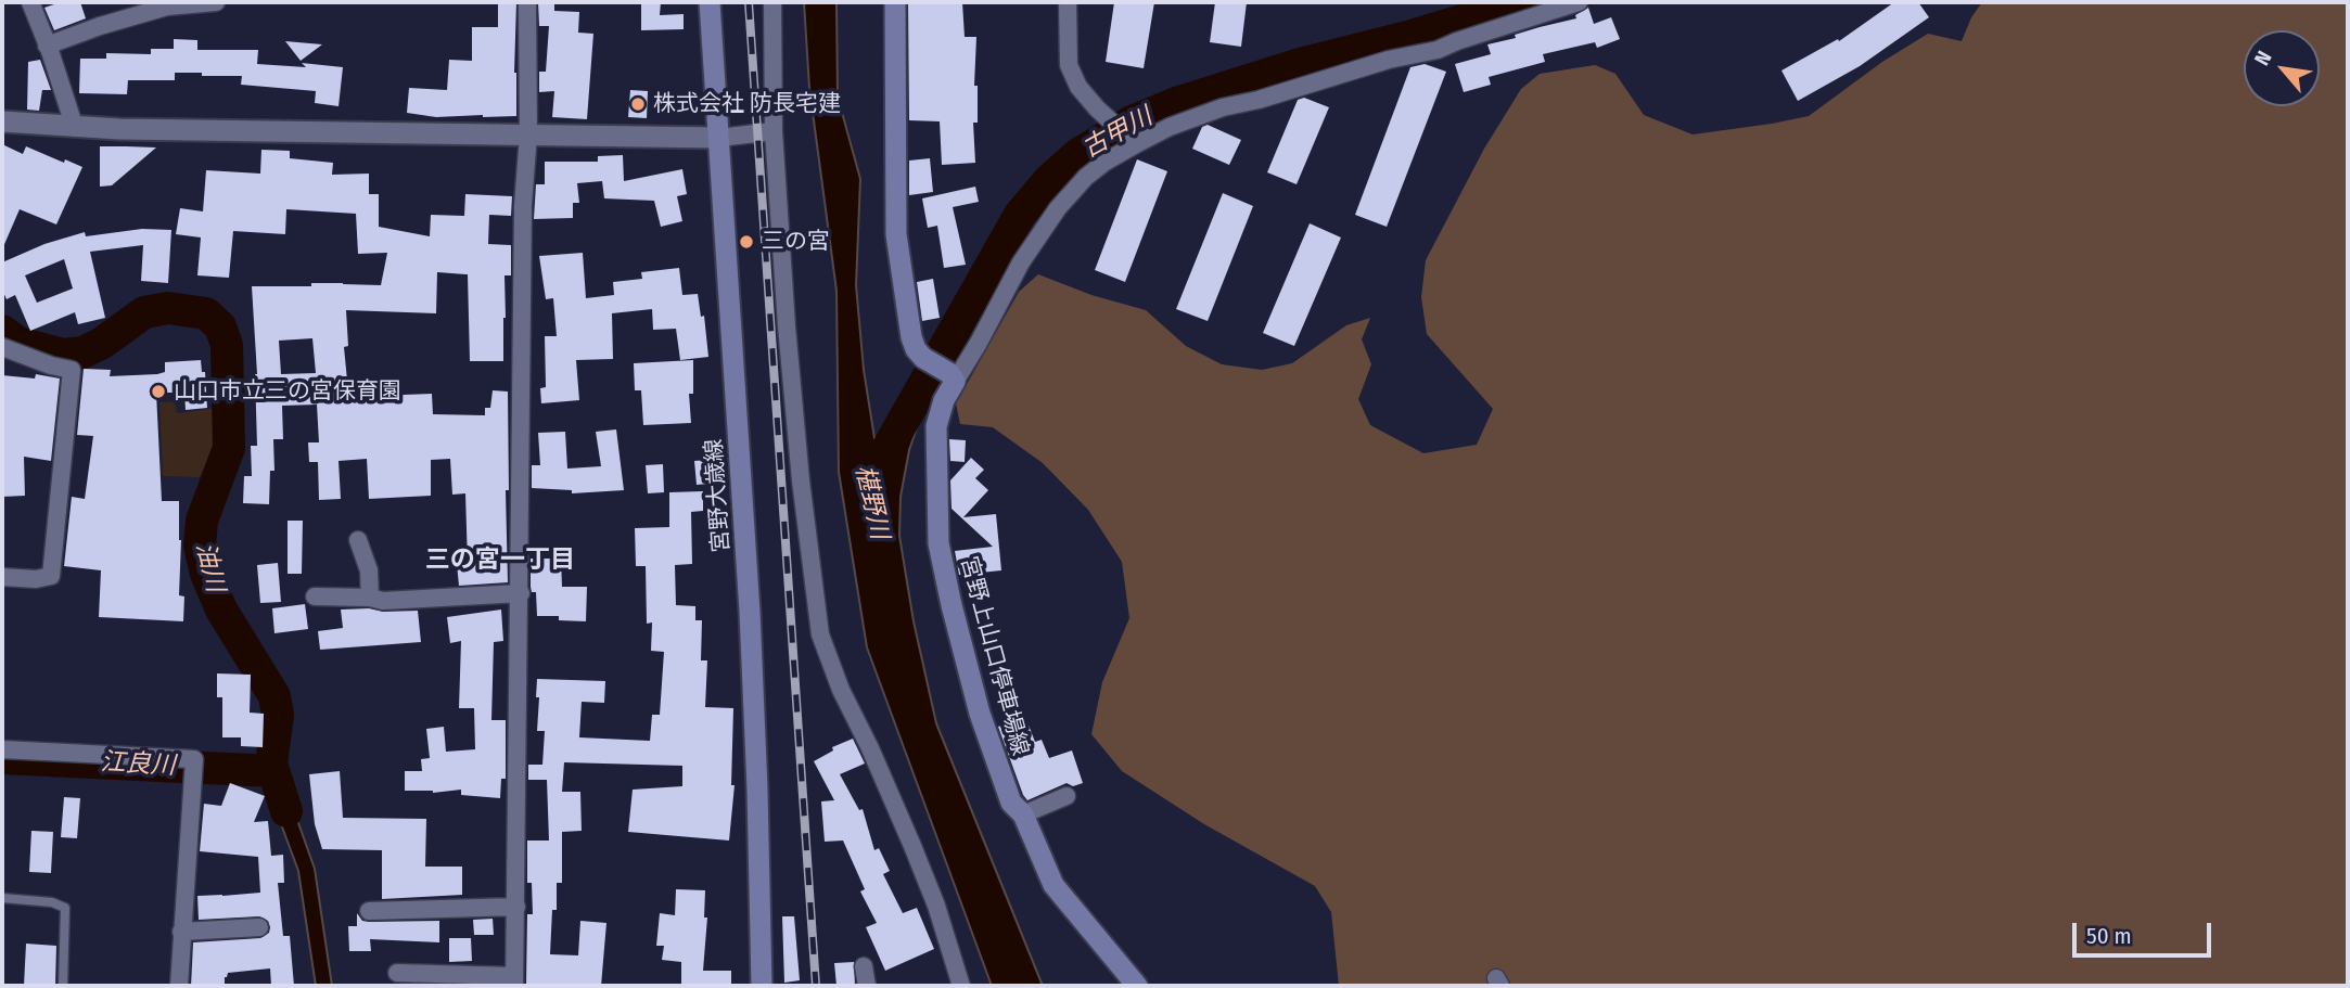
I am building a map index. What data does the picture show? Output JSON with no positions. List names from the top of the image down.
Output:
{
  "streets": {
    "main road": ["宮野大歳線", "宮野上山口停車場線"]
  },
  "districts": ["三の宮一丁目"],
  "water": [
    "古甲川",
    "椹野川",
    "油川",
    "江良川"
  ],
  "places": ["株式会社 防長宅建", "三の宮", "山口市立三の宮保育園"],
  "scale_bar": "50 m",
  "north": "top left"
}
